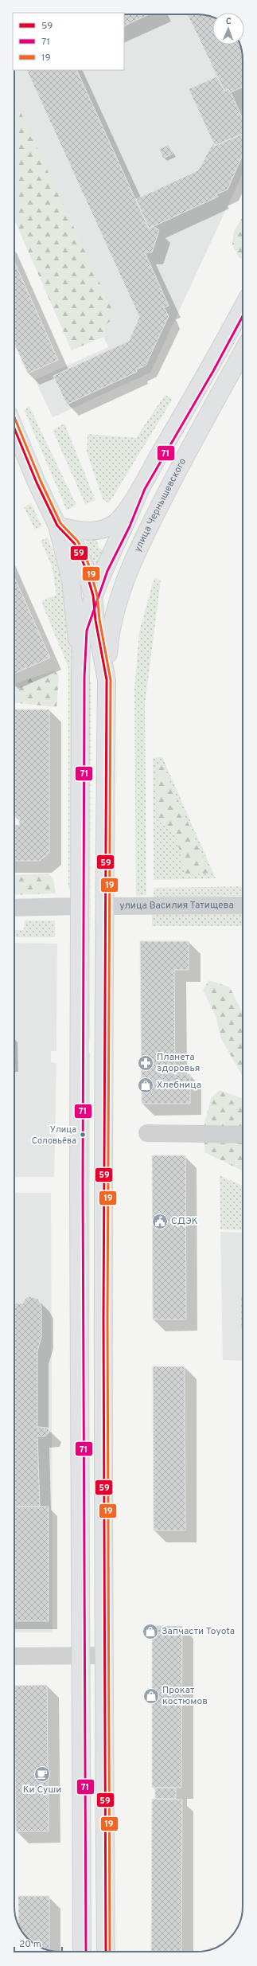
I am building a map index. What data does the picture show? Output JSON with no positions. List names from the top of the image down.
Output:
{
  "streets": {
    "main road": ["улица Чернышевского"],
    "street": ["улица Василия Татищева"]
  },
  "places": {
    "pharmacy": ["Планета здоровья"],
    "shop": ["Хлебница", "Запчасти Toyota", "Прокат костюмов"],
    "other": ["Улица Соловьёва"],
    "public building": ["СДЭК"],
    "cafe": ["Ки Суши"]
  },
  "lines": ["transit line 71", "transit line 19", "transit line 59"],
  "legend": ["59", "71", "19"],
  "scale_bar": "20 m",
  "north": "top"
}
